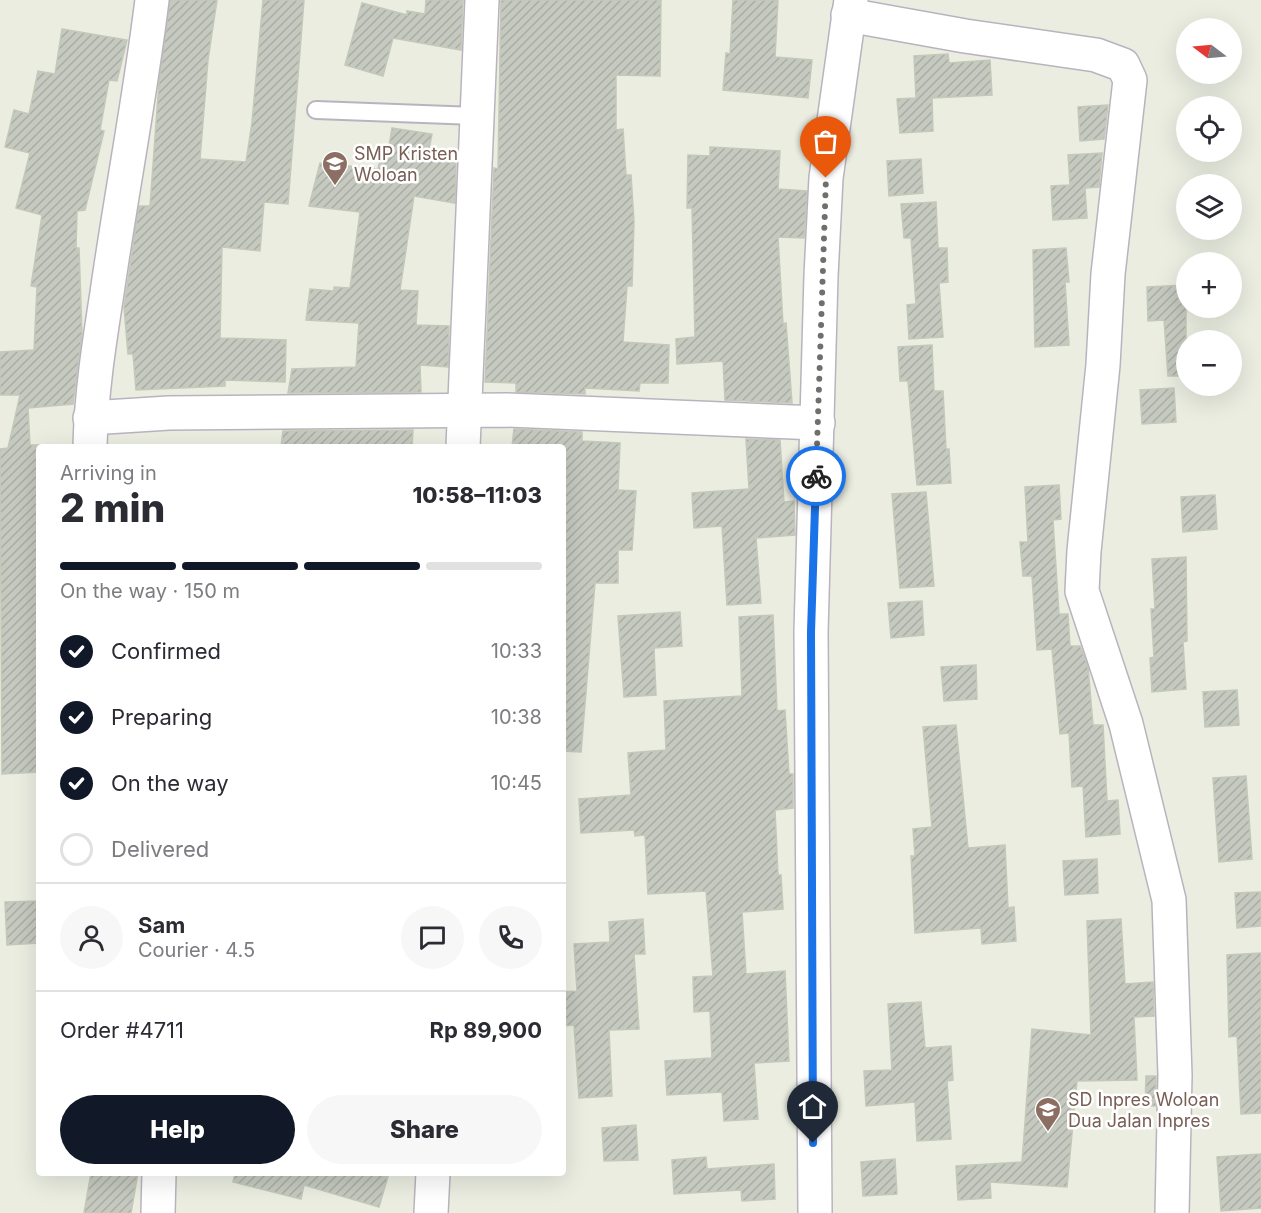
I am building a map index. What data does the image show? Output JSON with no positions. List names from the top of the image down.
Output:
{
  "places": {
    "school or university": ["SMP Kristen Woloan", "SD Inpres Woloan Dua Jalan Inpres"]
  },
  "north": "left",
  "page": {
    "map_buttons": ["+", "−"],
    "heading": ["2 min", "Arriving in", "10:58–11:03"],
    "panel": [
      "Sam",
      "Courier · 4.5",
      "Order #4711",
      "Rp 89,900"
    ],
    "bar": "On the way · 150 m",
    "list": [
      ["Confirmed", "10:33"],
      ["Preparing", "10:38"],
      ["On the way", "10:45"],
      "Delivered"
    ],
    "buttons": ["Help", "Share"]
  }
}
